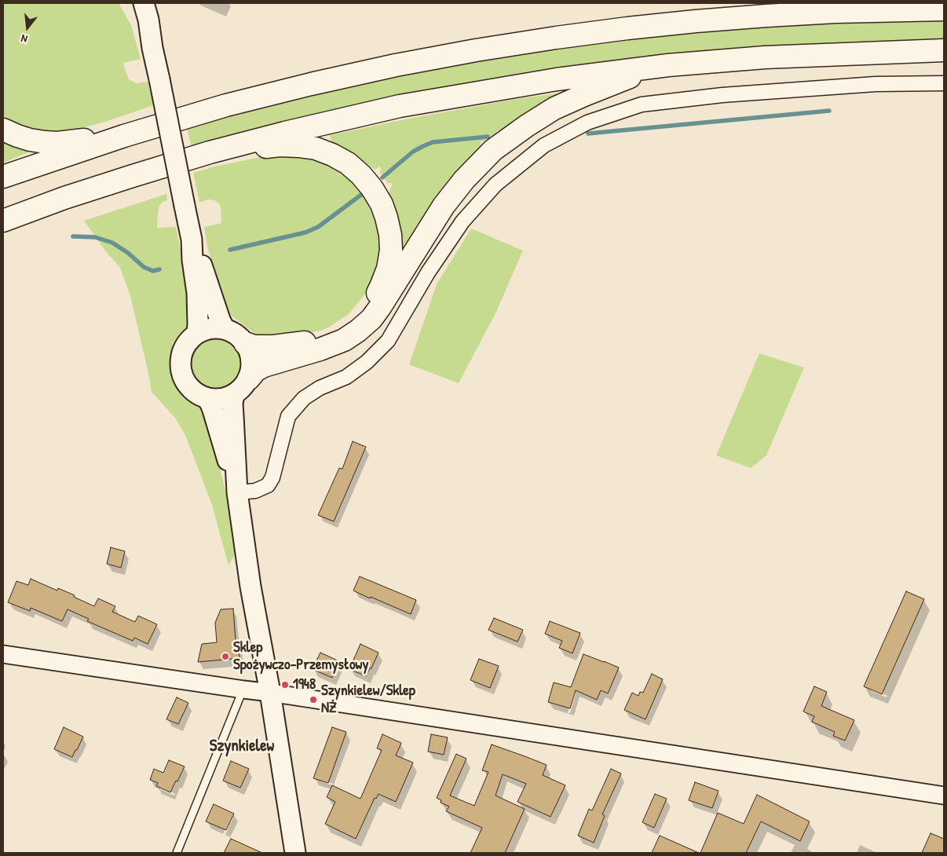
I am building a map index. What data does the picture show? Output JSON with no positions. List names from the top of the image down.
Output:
{
  "districts": ["Szynkielew"],
  "places": ["Sklep Spożywczo-Przemysłowy", "1948", "Szynkielew/Sklep NŻ"],
  "north": "bottom"
}
